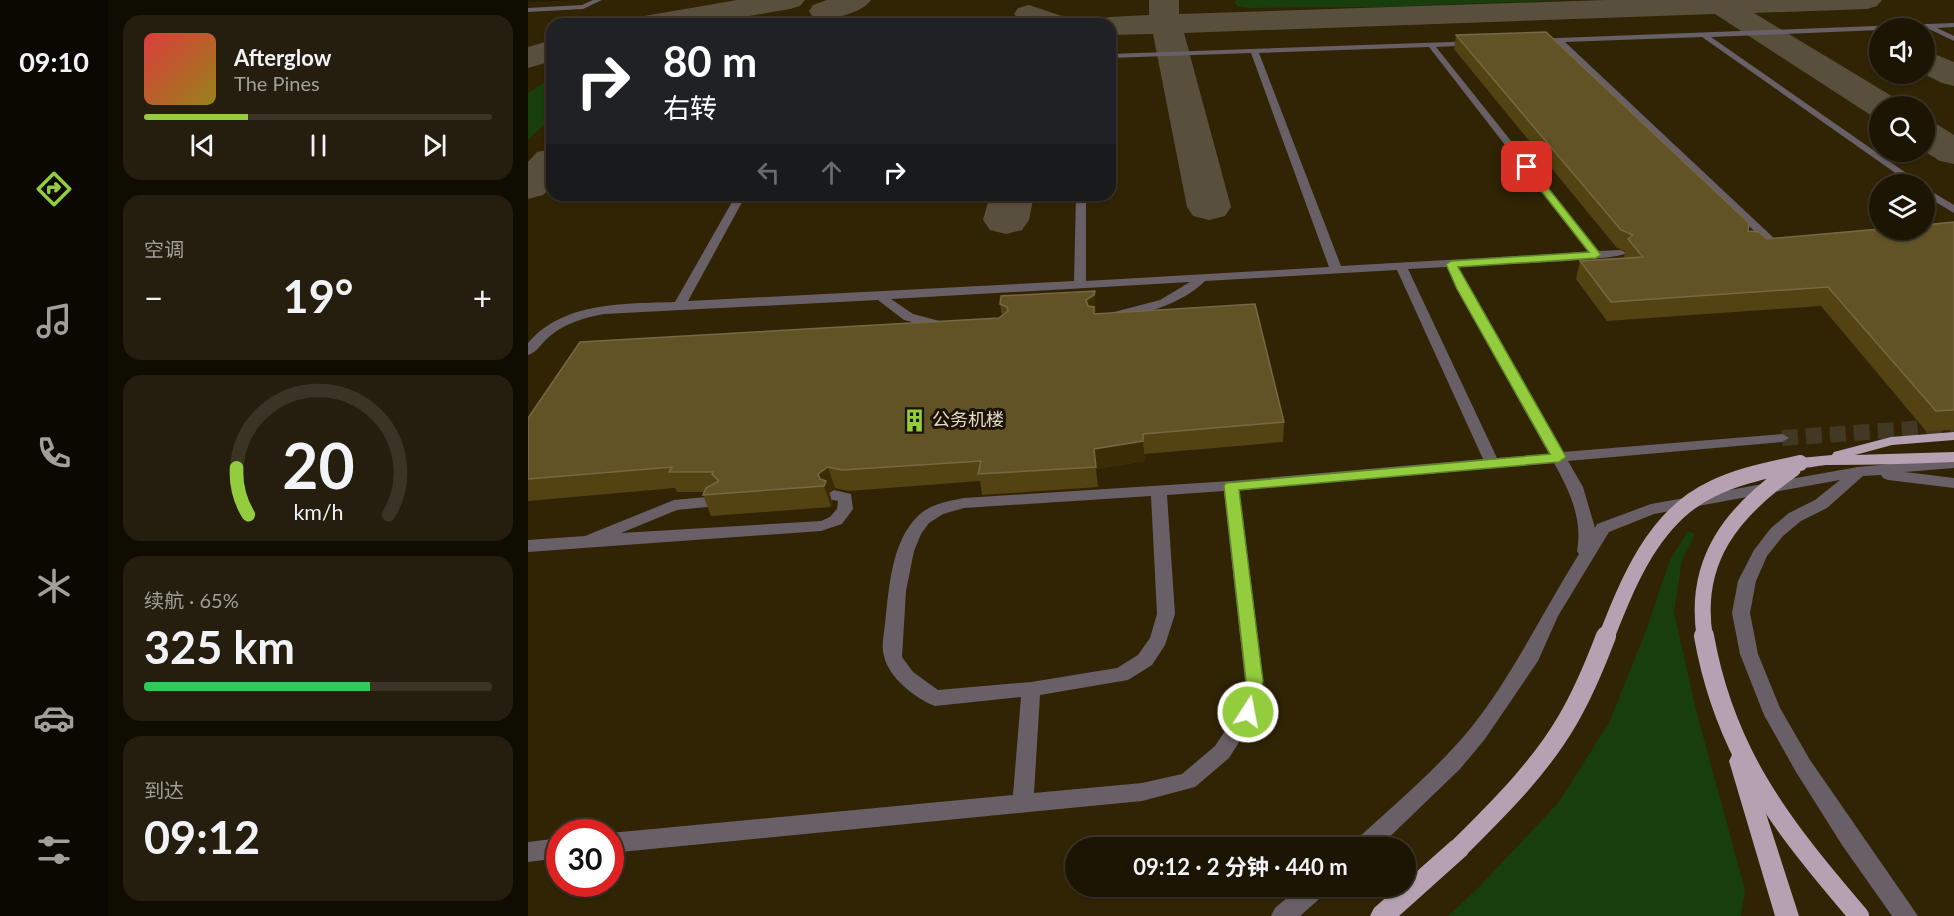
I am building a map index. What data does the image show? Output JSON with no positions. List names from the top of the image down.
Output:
{
  "places": {
    "building": ["公务机楼"]
  },
  "page": {
    "tabs": "09:10",
    "turn": ["80 m", "右转"],
    "song": ["Afterglow", "The Pines"],
    "tile": [
      "空调",
      ["续航 · 65%", "325 km"],
      ["到达", "09:12"]
    ],
    "heat": ["−", "19°", "+"],
    "limit": "30",
    "trip": "09:12 · 2 分钟 · 440 m",
    "gauge": ["20", "km/h"]
  }
}
